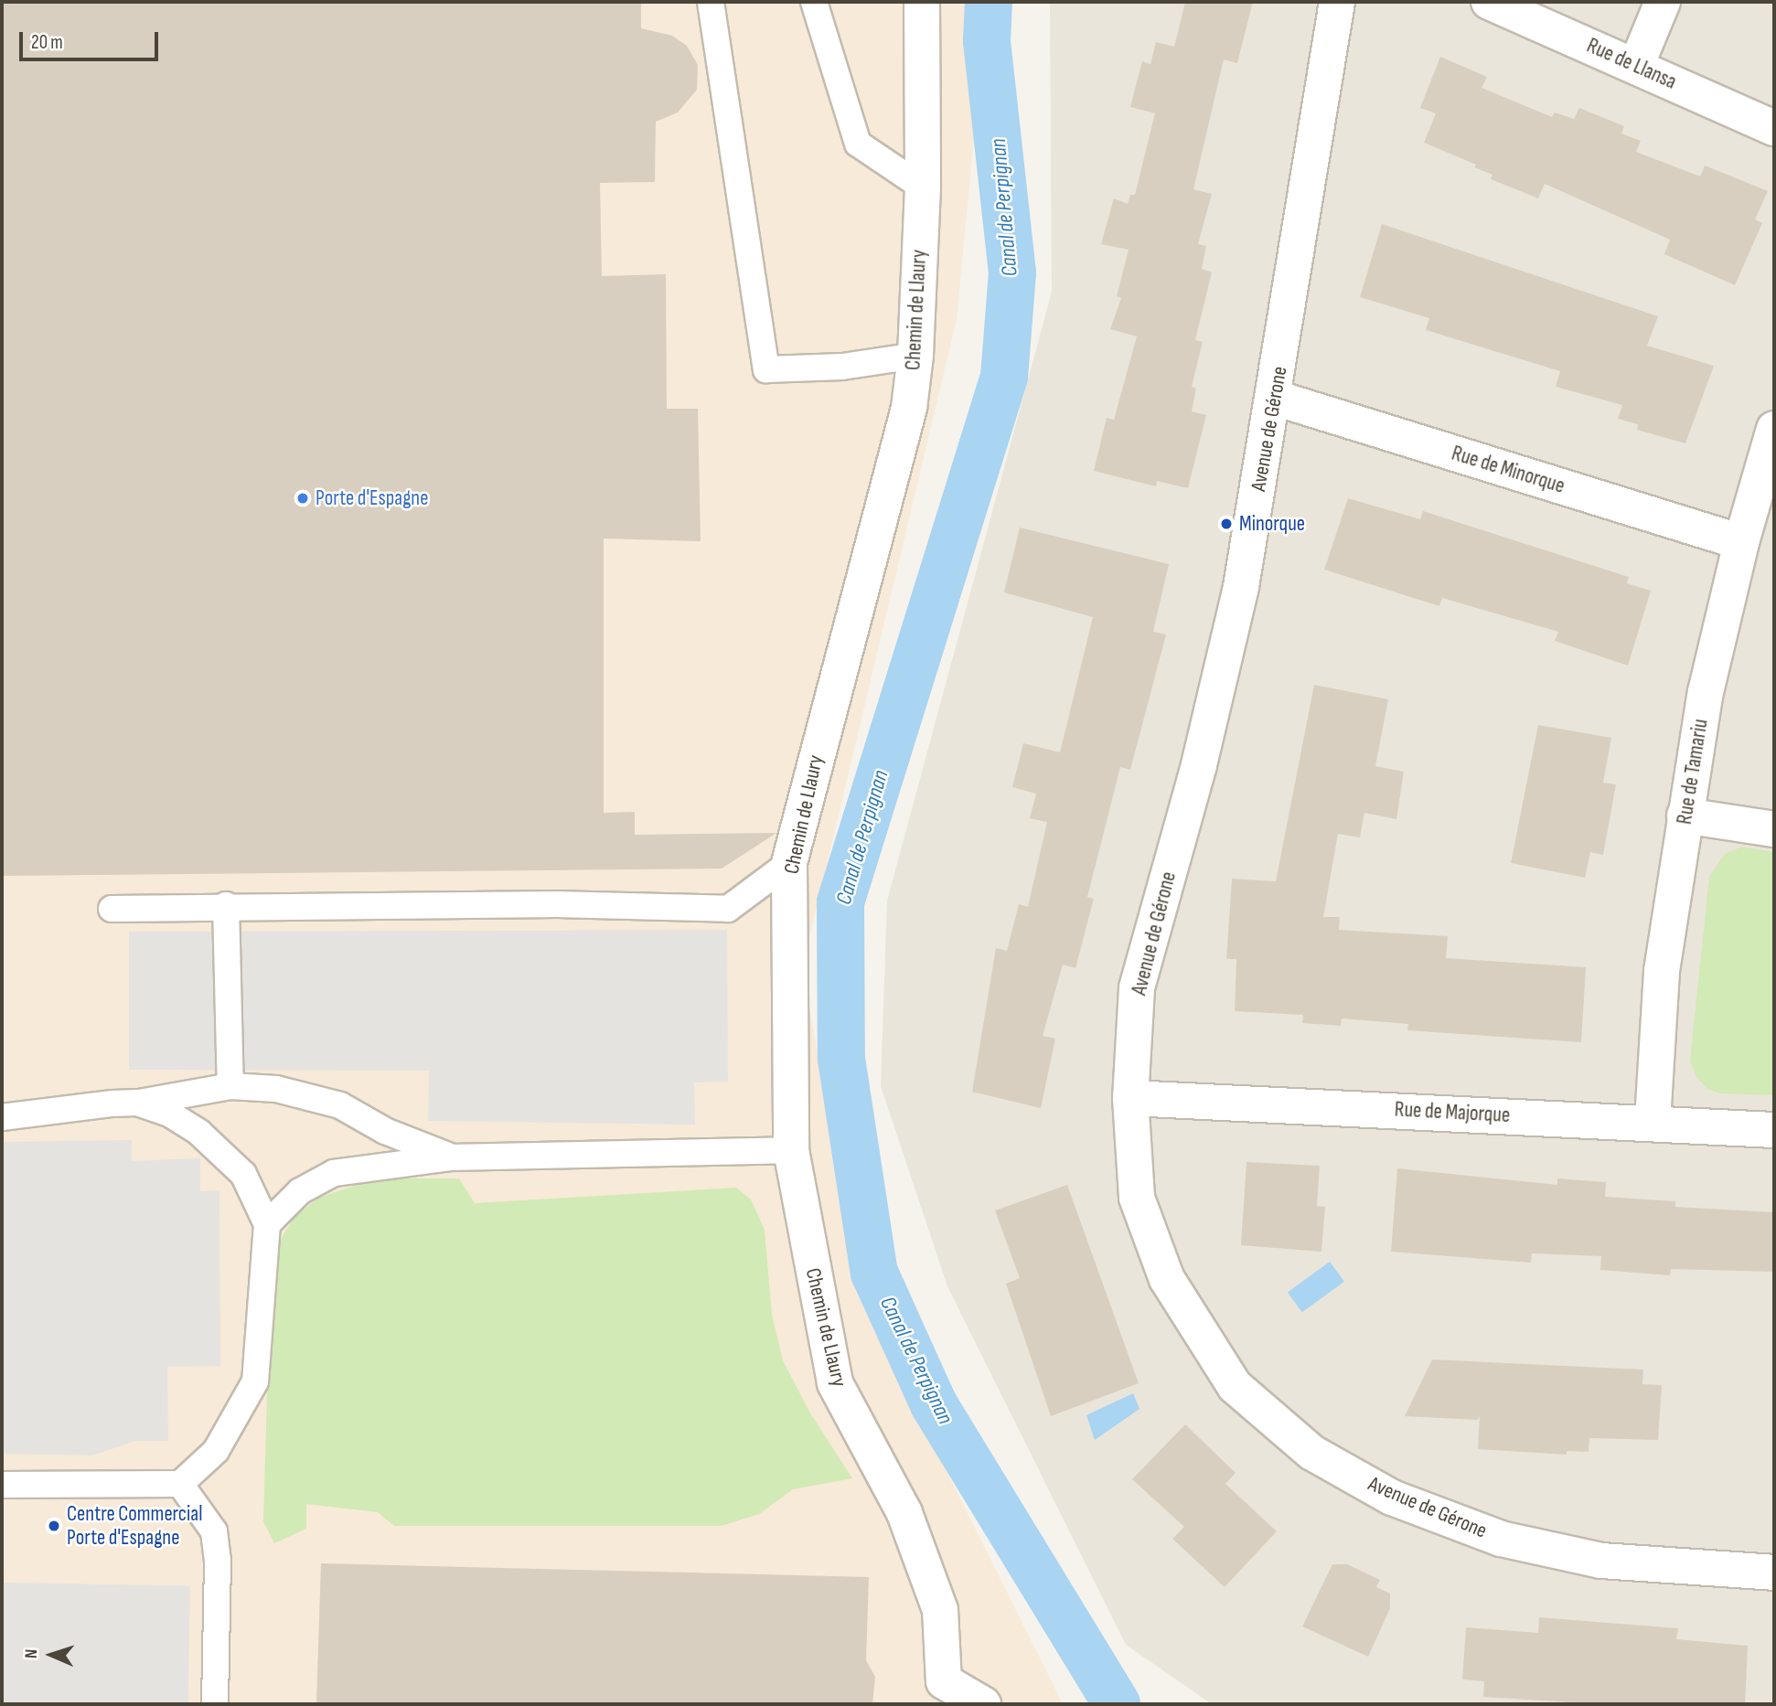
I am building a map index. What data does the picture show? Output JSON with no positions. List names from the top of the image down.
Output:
{
  "streets": {
    "street": [
      "Rue de Llansa",
      "Chemin de Llaury",
      "Avenue de Gérone",
      "Rue de Minorque",
      "Rue de Tamariu",
      "Rue de Majorque"
    ]
  },
  "crossings": [
    ["Avenue de Gérone", "Rue de Minorque"],
    ["Avenue de Gérone", "Rue de Majorque"],
    ["Rue de Minorque", "Rue de Tamariu"],
    ["Rue de Tamariu", "Rue de Majorque"]
  ],
  "water": ["Canal de Perpignan"],
  "places": ["Porte d'Espagne", "Minorque", "Centre Commercial Porte d'Espagne"],
  "scale_bar": "20 m",
  "north": "left"
}
